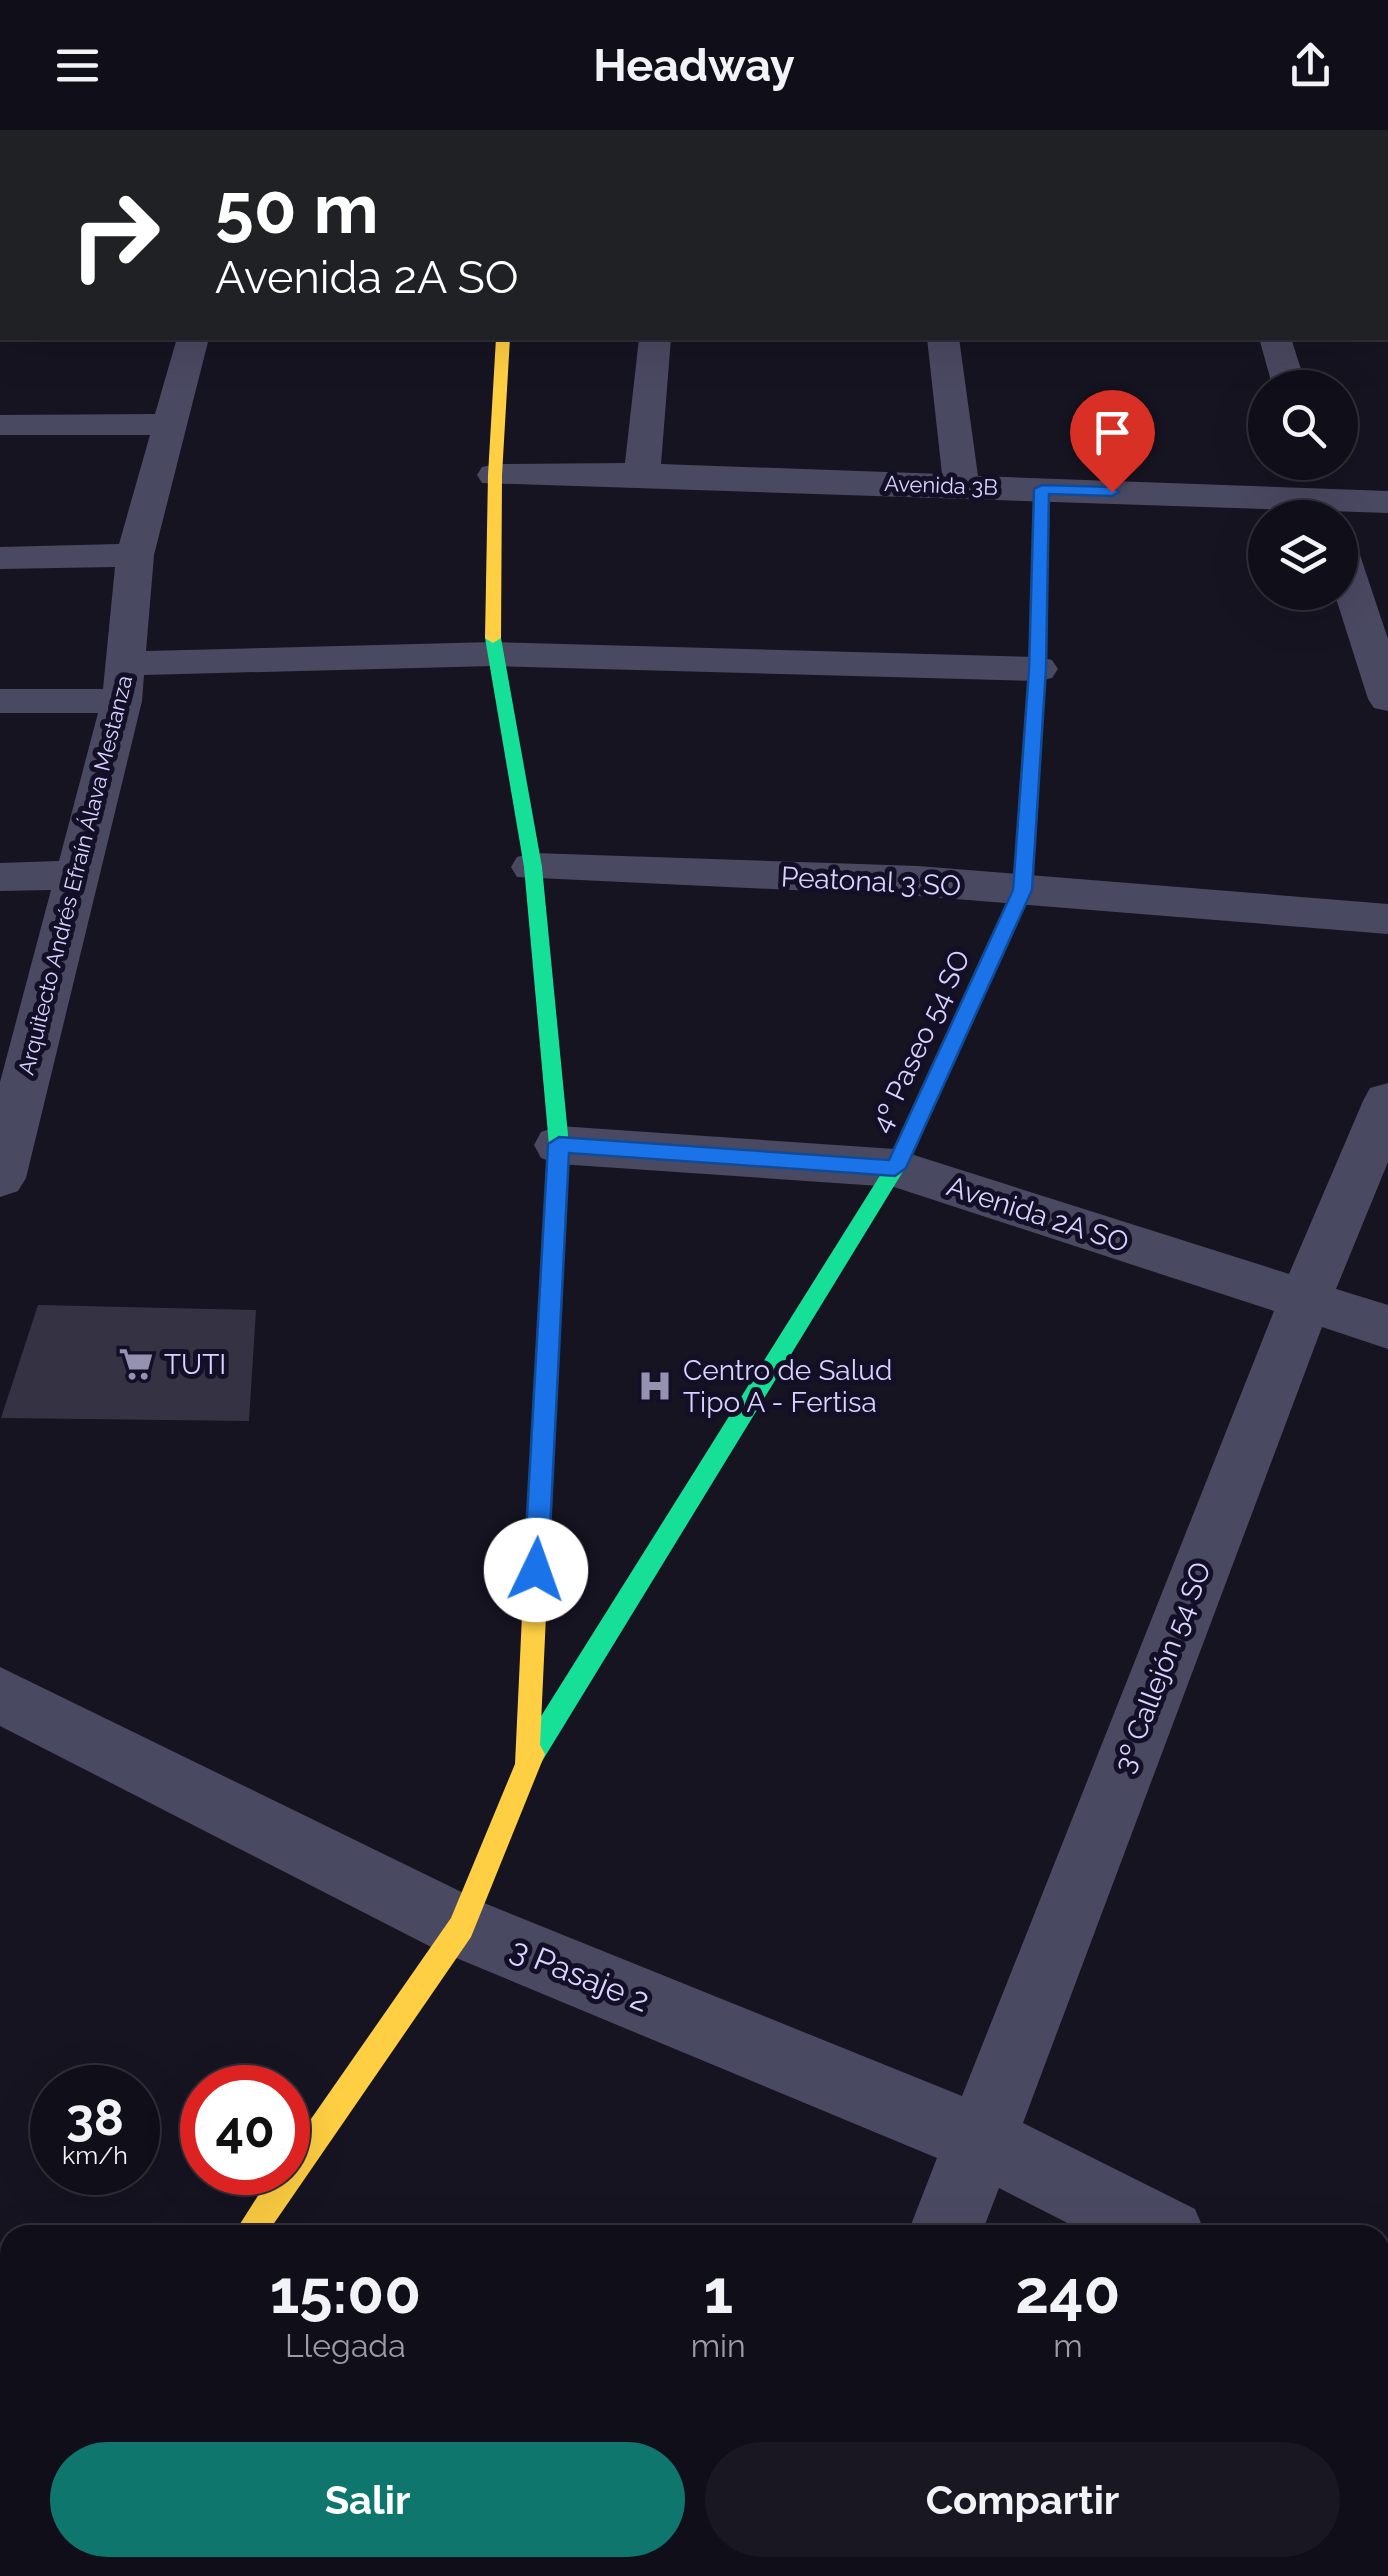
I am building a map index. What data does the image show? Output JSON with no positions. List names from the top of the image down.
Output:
{
  "streets": {
    "street": [
      "Avenida 3B",
      "Arquitecto Andrés Efraín Álava Mestanza",
      "Peatonal 3 SO",
      "4º Paseo 54 SO",
      "Avenida 2A SO",
      "3º Callejón 54 SO",
      "3 Pasaje 2"
    ]
  },
  "crossings": [
    ["Avenida 3B", "4º Paseo 54 SO"],
    ["Peatonal 3 SO", "4º Paseo 54 SO"],
    ["4º Paseo 54 SO", "Avenida 2A SO"],
    ["4º Paseo 54 SO", "3 Pasaje 2"],
    ["Avenida 2A SO", "3º Callejón 54 SO"],
    ["3º Callejón 54 SO", "3 Pasaje 2"]
  ],
  "places": {
    "supermarket": ["TUTI"],
    "hospital": ["Centro de Salud Tipo A - Fertisa"]
  },
  "page": {
    "header": "Headway",
    "turn": ["50 m", "Avenida 2A SO"],
    "speed": "38 km/h",
    "limit": "40",
    "eta": [
      "15:00",
      "Llegada",
      "1",
      "min",
      "240",
      "m"
    ],
    "buttons": ["Salir", "Compartir"]
  }
}
